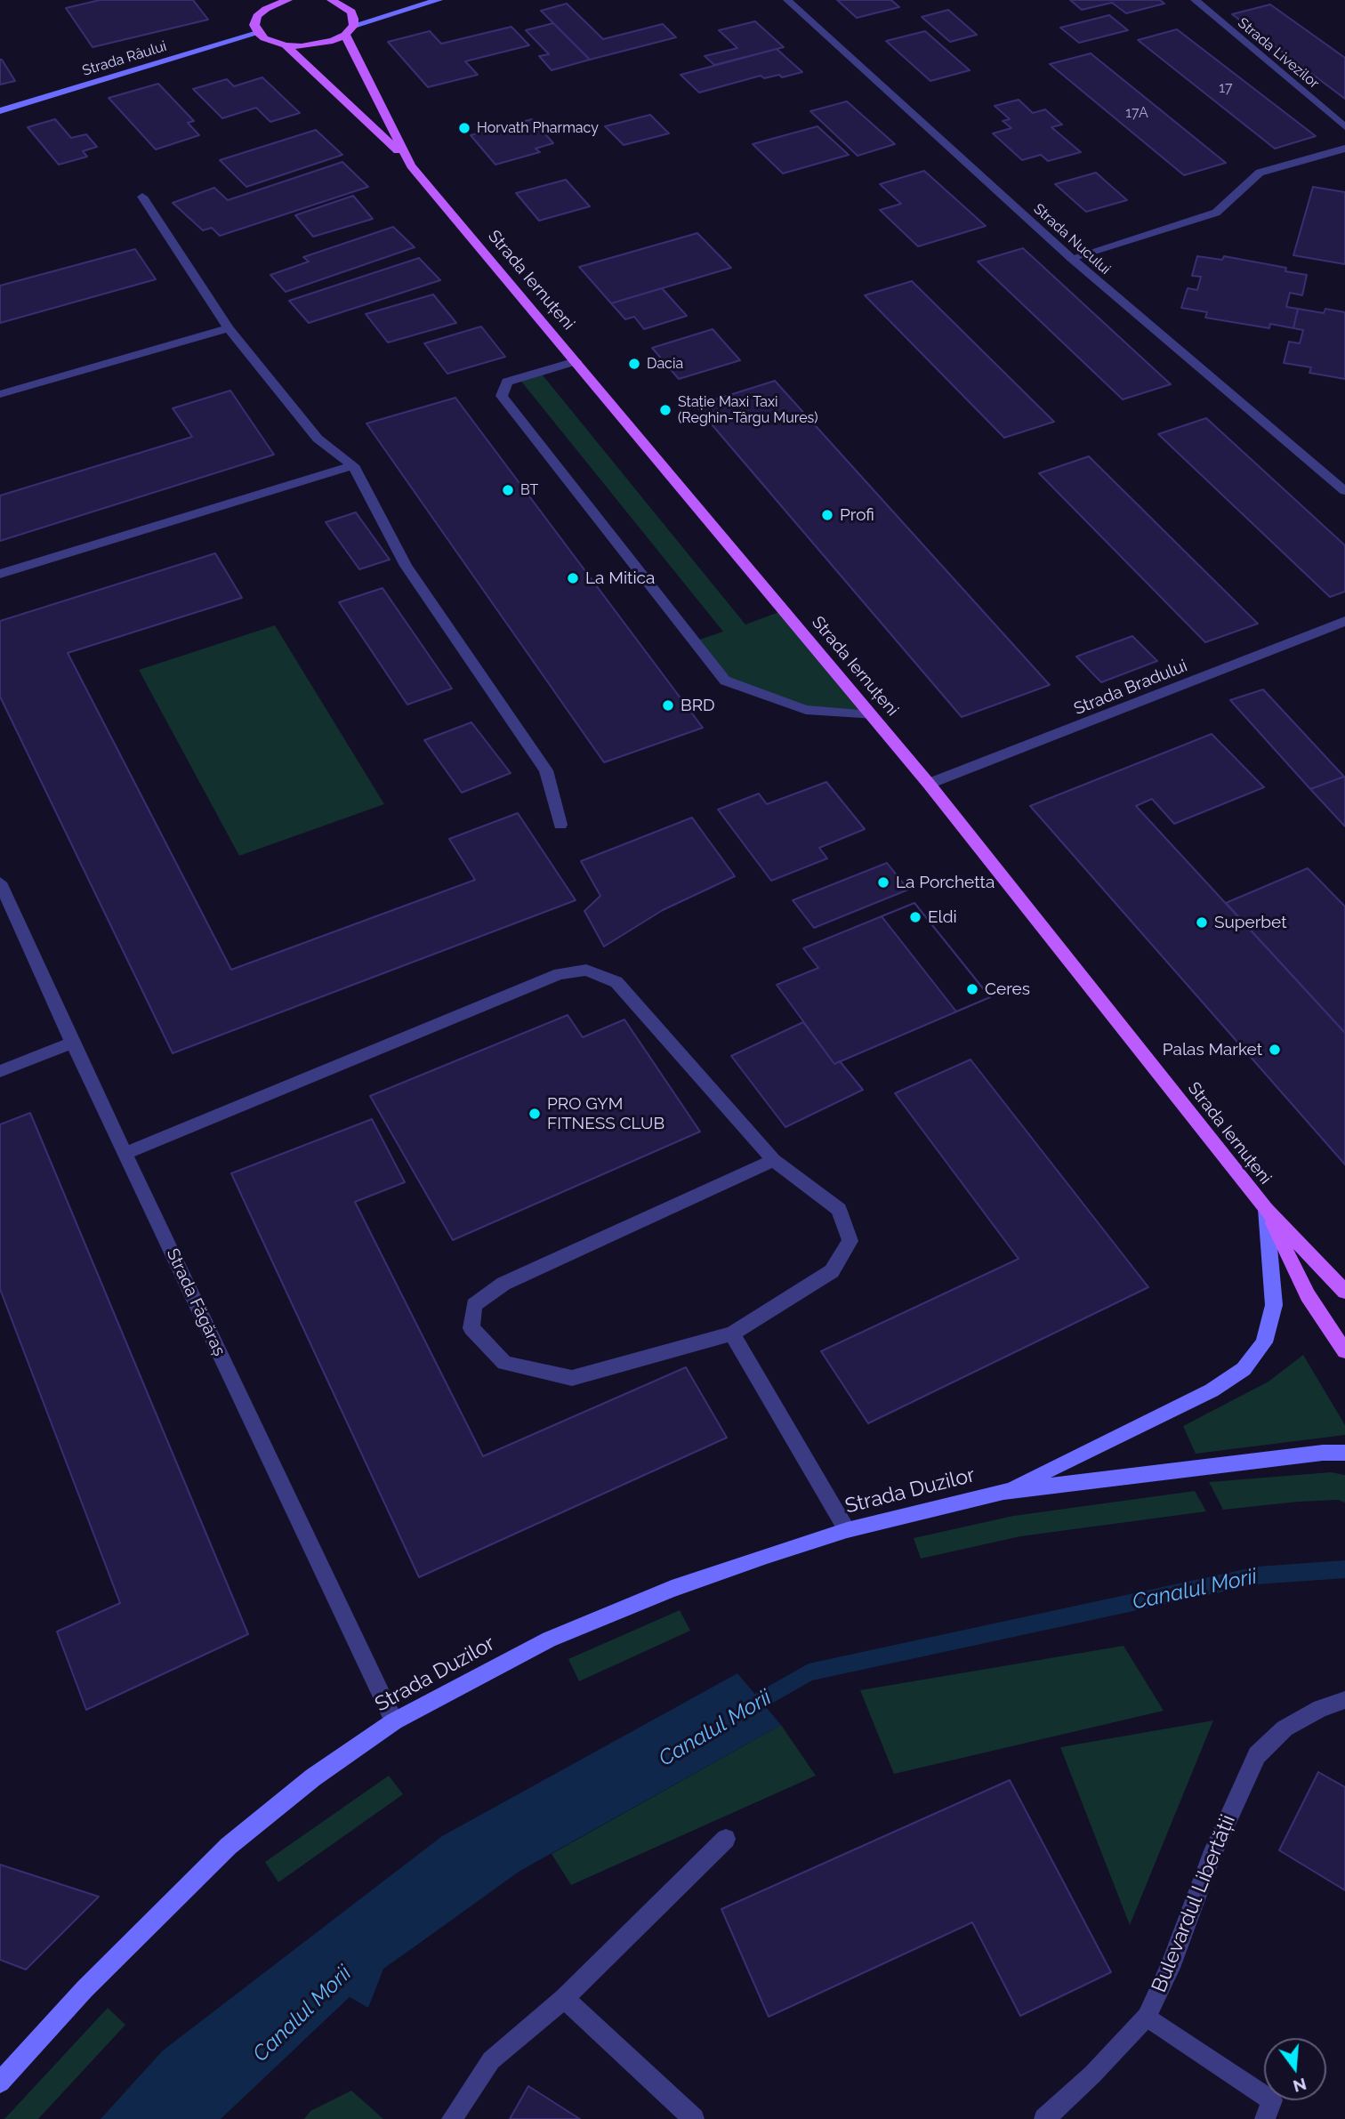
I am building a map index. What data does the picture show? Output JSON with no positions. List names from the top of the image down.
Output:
{
  "streets": {
    "main road": ["Strada Iernuțeni"],
    "street": [
      "Strada Livezilor",
      "Strada Râului",
      "Strada Nucului",
      "Strada Bradului",
      "Strada Făgăraș",
      "Strada Duzilor",
      "Bulevardul Libertății"
    ]
  },
  "crossings": [
    ["Strada Iernuțeni", "Strada Bradului"],
    ["Strada Iernuțeni", "Strada Duzilor"],
    ["Strada Făgăraș", "Strada Duzilor"]
  ],
  "water": ["Canalul Morii"],
  "places": [
    "Horvath Pharmacy",
    "Dacia",
    "Stație Maxi Taxi (Reghin-Târgu Mures)",
    "BT",
    "Profi",
    "La Mitica",
    "BRD",
    "La Porchetta",
    "Eldi",
    "Superbet",
    "Ceres",
    "Palas Market",
    "PRO GYM FITNESS CLUB"
  ],
  "house_numbers": ["17", "17A"],
  "north": "bottom"
}
